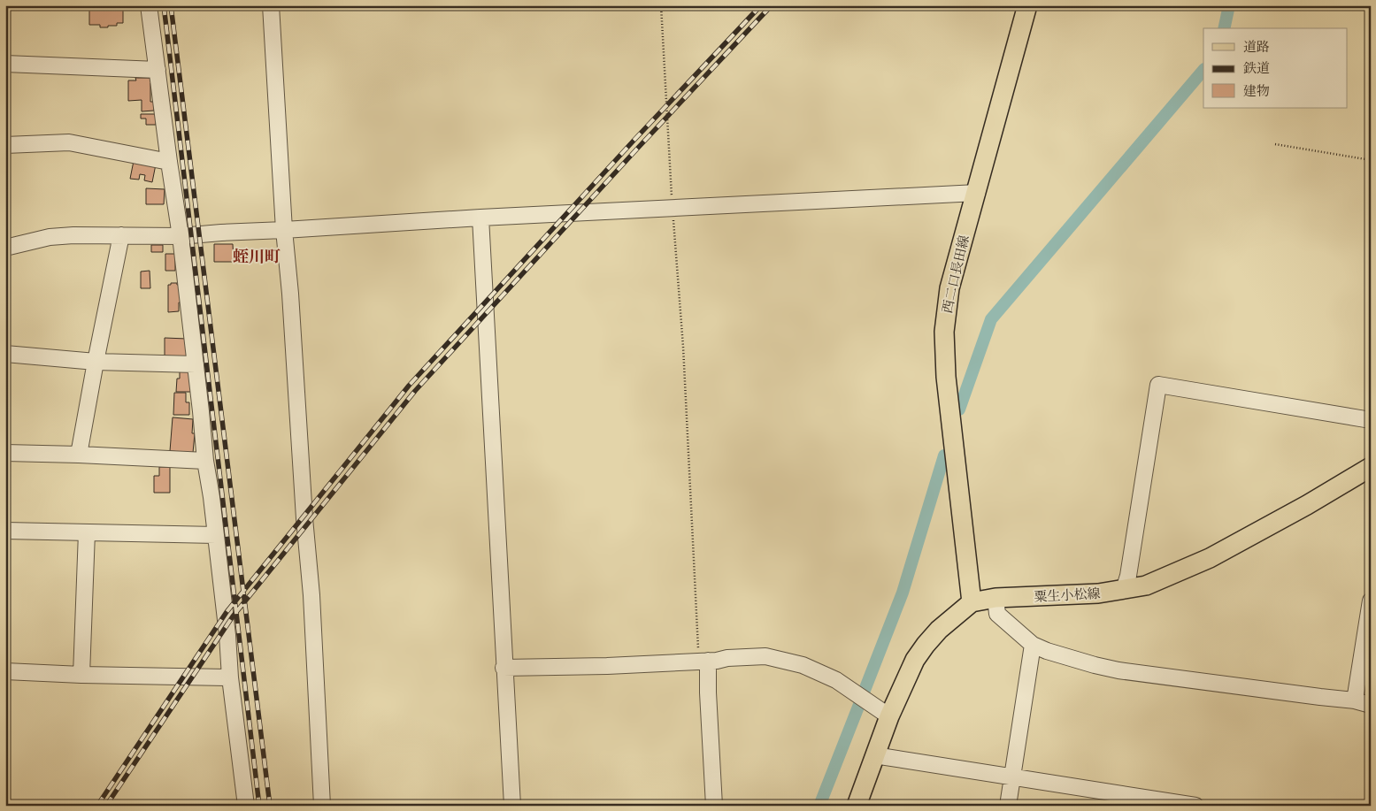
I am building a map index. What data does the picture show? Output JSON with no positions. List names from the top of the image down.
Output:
{
  "streets": {
    "main road": ["西二口長田線", "粟生小松線"]
  },
  "crossings": [
    ["西二口長田線", "粟生小松線"]
  ],
  "districts": ["蛭川町"],
  "legend": ["道路", "鉄道", "建物"]
}
